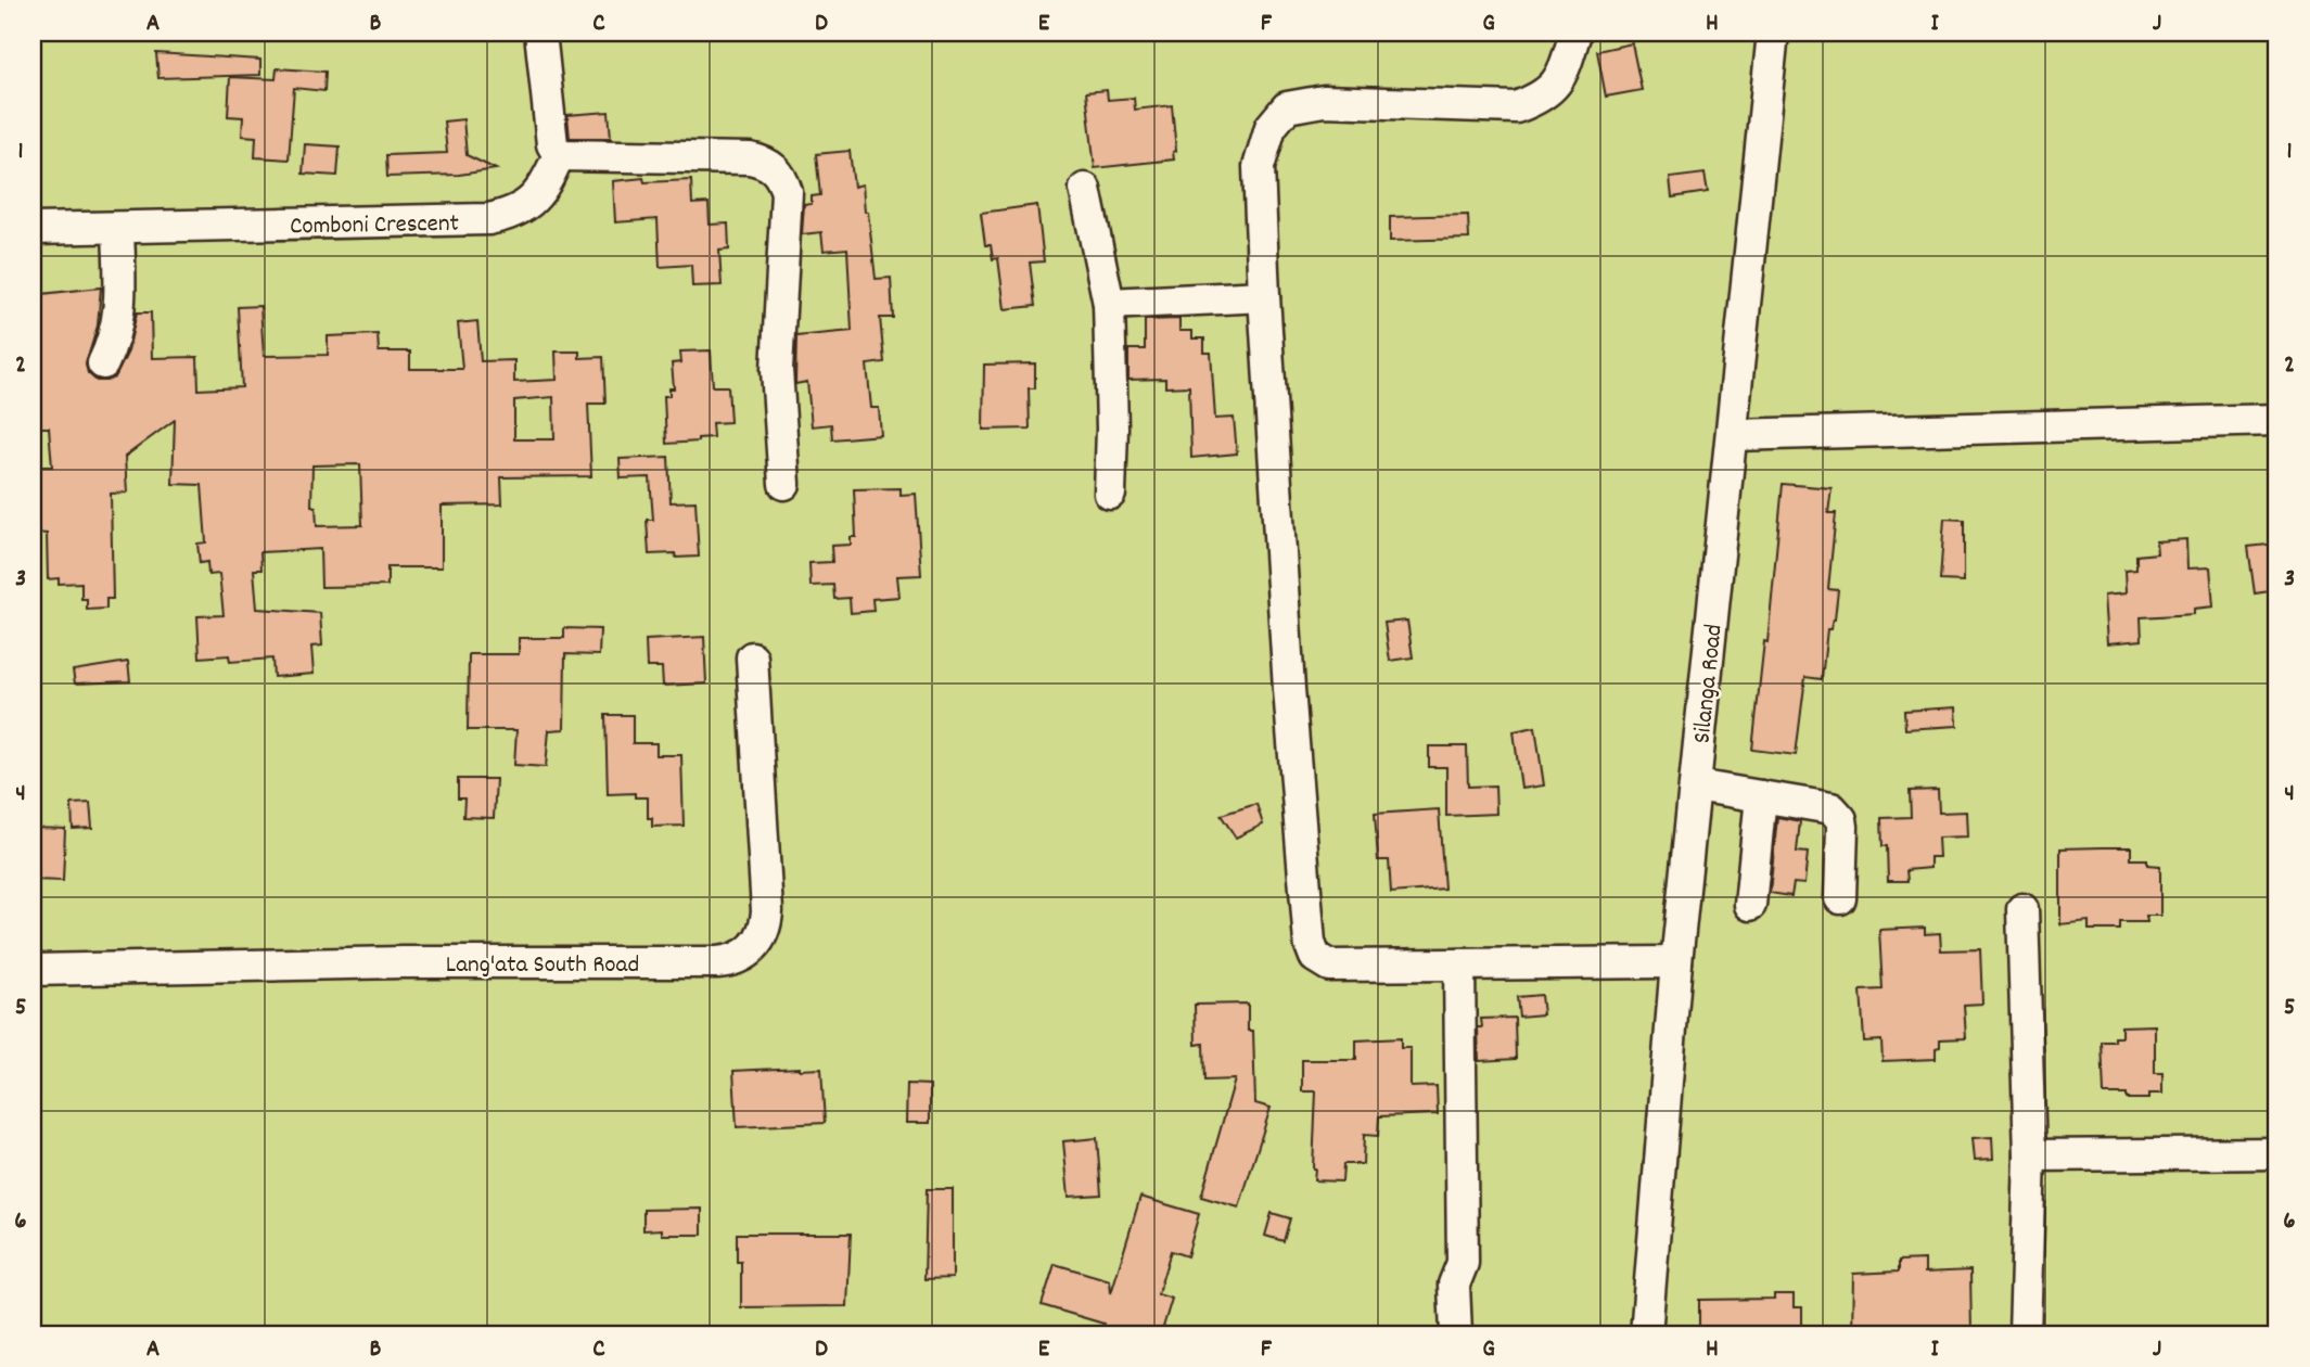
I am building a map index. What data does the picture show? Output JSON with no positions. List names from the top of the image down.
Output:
{
  "streets": {
    "street": ["Comboni Crescent", "Silanga Road", "Lang'ata South Road"]
  },
  "grid": {
    "columns": [
      "A",
      "B",
      "C",
      "D",
      "E",
      "F",
      "G",
      "H",
      "I",
      "J"
    ],
    "rows": [
      "1",
      "2",
      "3",
      "4",
      "5",
      "6"
    ]
  }
}
